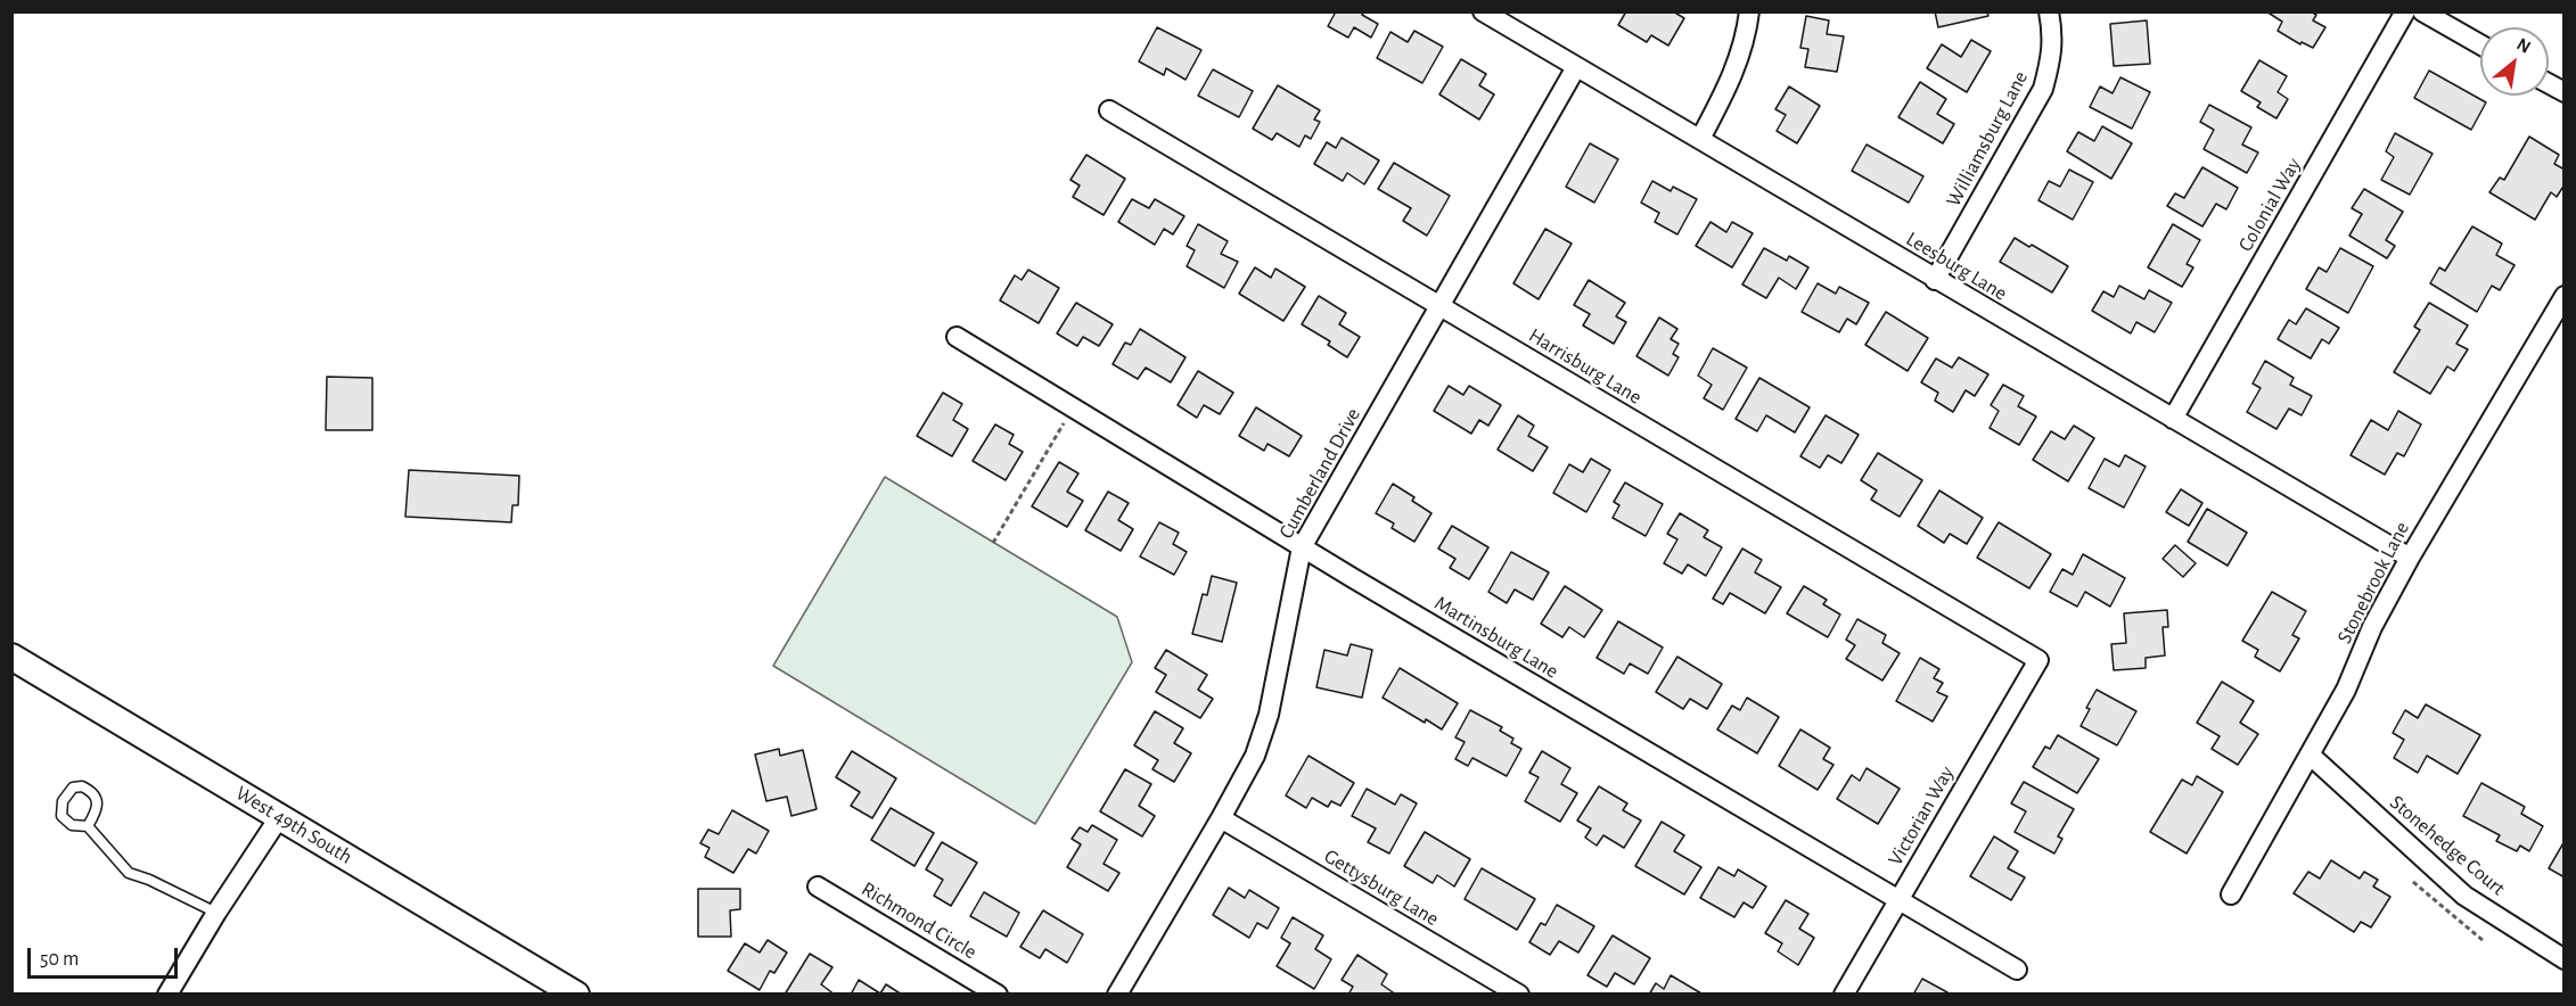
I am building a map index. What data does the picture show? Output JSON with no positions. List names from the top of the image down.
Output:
{
  "streets": {
    "street": [
      "Williamsburg Lane",
      "Colonial Way",
      "Leesburg Lane",
      "Harrisburg Lane",
      "Cumberland Drive",
      "Stonebrook Lane",
      "Martinsburg Lane",
      "Victorian Way",
      "West 49th South",
      "Stonehedge Court",
      "Gettysburg Lane",
      "Richmond Circle"
    ]
  },
  "crossings": [
    ["Williamsburg Lane", "Leesburg Lane"],
    ["Colonial Way", "Leesburg Lane"],
    ["Leesburg Lane", "Cumberland Drive"],
    ["Leesburg Lane", "Stonebrook Lane"],
    ["Harrisburg Lane", "Cumberland Drive"],
    ["Harrisburg Lane", "Victorian Way"],
    ["Cumberland Drive", "Martinsburg Lane"],
    ["Cumberland Drive", "Gettysburg Lane"],
    ["Stonebrook Lane", "Stonehedge Court"],
    ["Martinsburg Lane", "Victorian Way"]
  ],
  "scale_bar": "50 m",
  "north": "top right"
}
